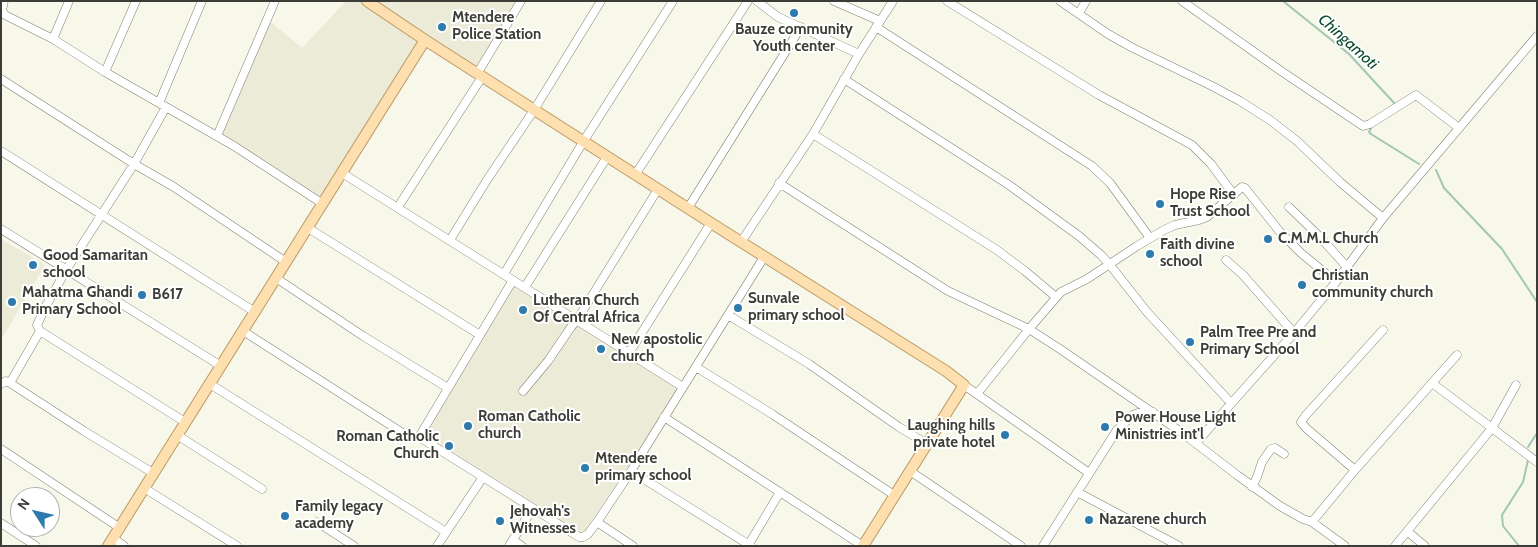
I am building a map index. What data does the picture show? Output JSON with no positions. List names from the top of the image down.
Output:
{
  "water": ["Chingamoti"],
  "places": [
    "Bauze community Youth center",
    "Mtendere Police Station",
    "Hope Rise Trust School",
    "C.M.M.L Church",
    "Faith divine school",
    "Good Samaritan school",
    "Christian community church",
    "B617",
    "Mahatma Ghandi Primary School",
    "Sunvale primary school",
    "Lutheran Church Of Central Africa",
    "Palm Tree Pre and Primary School",
    "New apostolic church",
    "Roman Catholic church",
    "Power House Light Ministries int'l",
    "Laughing hills private hotel",
    "Roman Catholic Church",
    "Mtendere primary school",
    "Family legacy academy",
    "Nazarene church",
    "Jehovah's Witnesses"
  ],
  "north": "top left"
}
